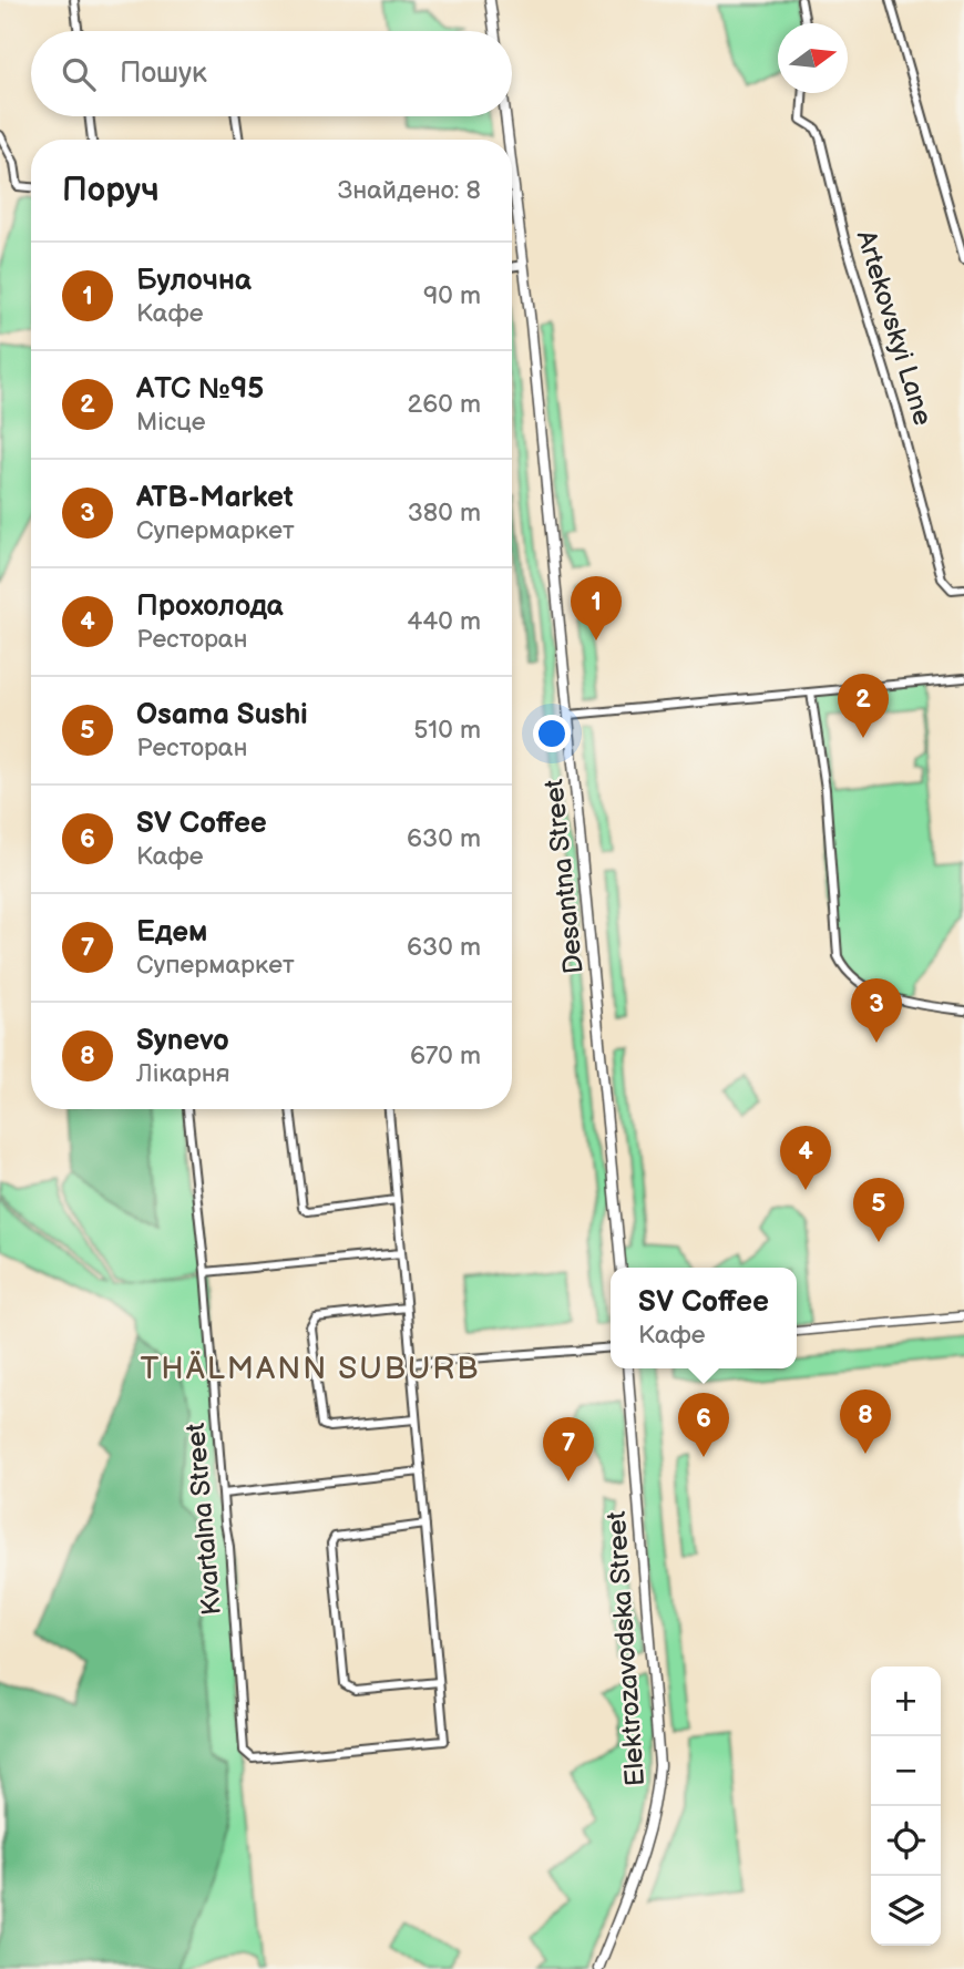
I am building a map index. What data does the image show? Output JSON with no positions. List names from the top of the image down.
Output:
{
  "streets": {
    "main road": ["Desantna Street", "Elektrozavodska Street"],
    "street": ["Artekovskyi Lane", "Kvartalna Street"]
  },
  "districts": ["THÄLMANN SUBURB"],
  "north": "right",
  "page": {
    "search": "Пошук",
    "heading": ["Поруч", "Знайдено: 8"],
    "list": [
      {
        "mark": "1",
        "name": "Булочна",
        "note": "Кафе",
        "value": "90 m"
      },
      {
        "mark": "2",
        "name": "АТС №95",
        "note": "Місце",
        "value": "260 m"
      },
      {
        "mark": "3",
        "name": "ATB-Market",
        "note": "Супермаркет",
        "value": "380 m"
      },
      {
        "mark": "4",
        "name": "Прохолода",
        "note": "Ресторан",
        "value": "440 m"
      },
      {
        "mark": "5",
        "name": "Osama Sushi",
        "note": "Ресторан",
        "value": "510 m"
      },
      {
        "mark": "6",
        "name": "SV Coffee",
        "note": "Кафе",
        "value": "630 m"
      },
      {
        "mark": "7",
        "name": "Едем",
        "note": "Супермаркет",
        "value": "630 m"
      },
      {
        "mark": "8",
        "name": "Synevo",
        "note": "Лікарня",
        "value": "670 m"
      }
    ],
    "pins": [
      "1",
      "2",
      "3",
      "4",
      "5",
      "8",
      "6",
      "7"
    ],
    "popup": ["SV Coffee", "Кафе"],
    "map_buttons": ["+", "−"]
  }
}
